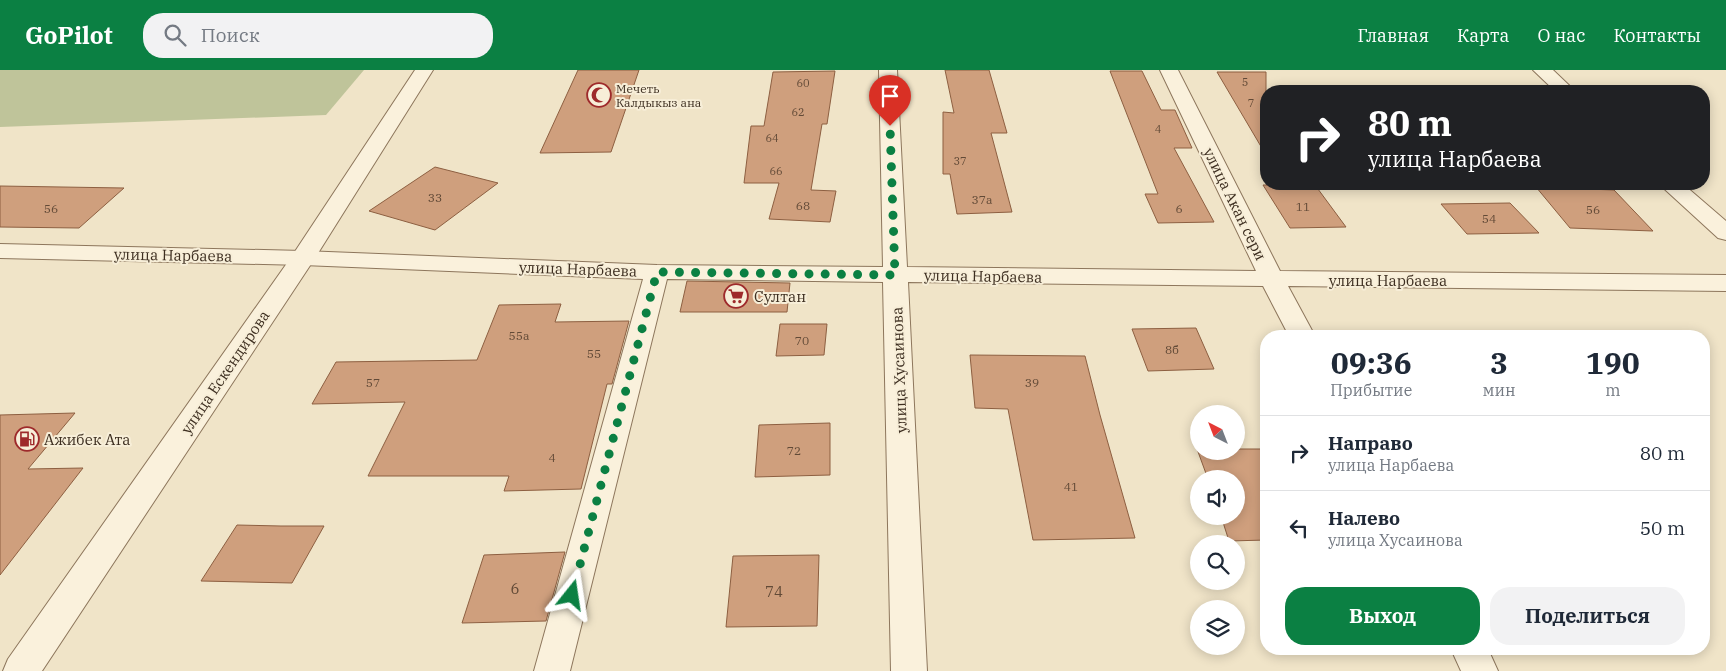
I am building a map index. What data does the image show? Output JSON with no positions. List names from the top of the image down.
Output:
{
  "streets": {
    "street": [
      "улица Акан сери",
      "улица Нарбаева",
      "улица Хусаинова",
      "улица Ескендирова"
    ]
  },
  "crossings": [
    ["улица Акан сери", "улица Нарбаева"],
    ["улица Нарбаева", "улица Хусаинова"],
    ["улица Нарбаева", "улица Ескендирова"]
  ],
  "places": {
    "mosque": ["Мечеть Калдыкыз ана"],
    "supermarket": ["Султан"],
    "fuel station": ["Ажибек Ата"]
  },
  "house_numbers": [
    "5",
    "60",
    "7",
    "62",
    "4",
    "64",
    "37",
    "66",
    "33",
    "37а",
    "68",
    "11",
    "56",
    "6",
    "56",
    "54",
    "55а",
    "70",
    "8б",
    "55",
    "57",
    "39",
    "72",
    "4",
    "41",
    "6",
    "74"
  ],
  "north": "top left",
  "page": {
    "header": "GoPilot",
    "search": "Поиск",
    "nav": [
      "Главная",
      "Карта",
      "О нас",
      "Контакты"
    ],
    "turn": ["80 m", "улица Нарбаева"],
    "eta": [
      "09:36",
      "Прибытие",
      "3",
      "мин",
      "190",
      "m"
    ],
    "list": [
      {
        "name": "Направо",
        "note": "улица Нарбаева",
        "value": "80 m"
      },
      {
        "name": "Налево",
        "note": "улица Хусаинова",
        "value": "50 m"
      }
    ],
    "buttons": ["Выход", "Поделиться"]
  }
}
